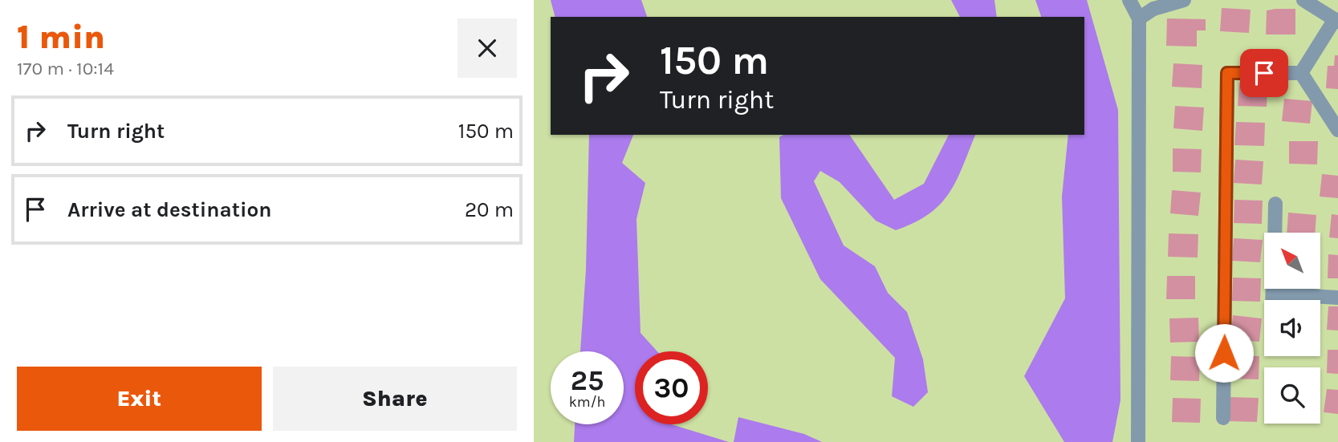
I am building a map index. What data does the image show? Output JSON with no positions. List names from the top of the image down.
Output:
{
  "north": "top left",
  "page": {
    "heading": ["1 min", "170 m · 10:14"],
    "turn": ["150 m", "Turn right"],
    "list": [
      {
        "name": "Turn right",
        "value": "150 m"
      },
      {
        "name": "Arrive at destination",
        "value": "20 m"
      }
    ],
    "speed": "25 km/h",
    "limit": "30",
    "buttons": ["Exit", "Share"]
  }
}
